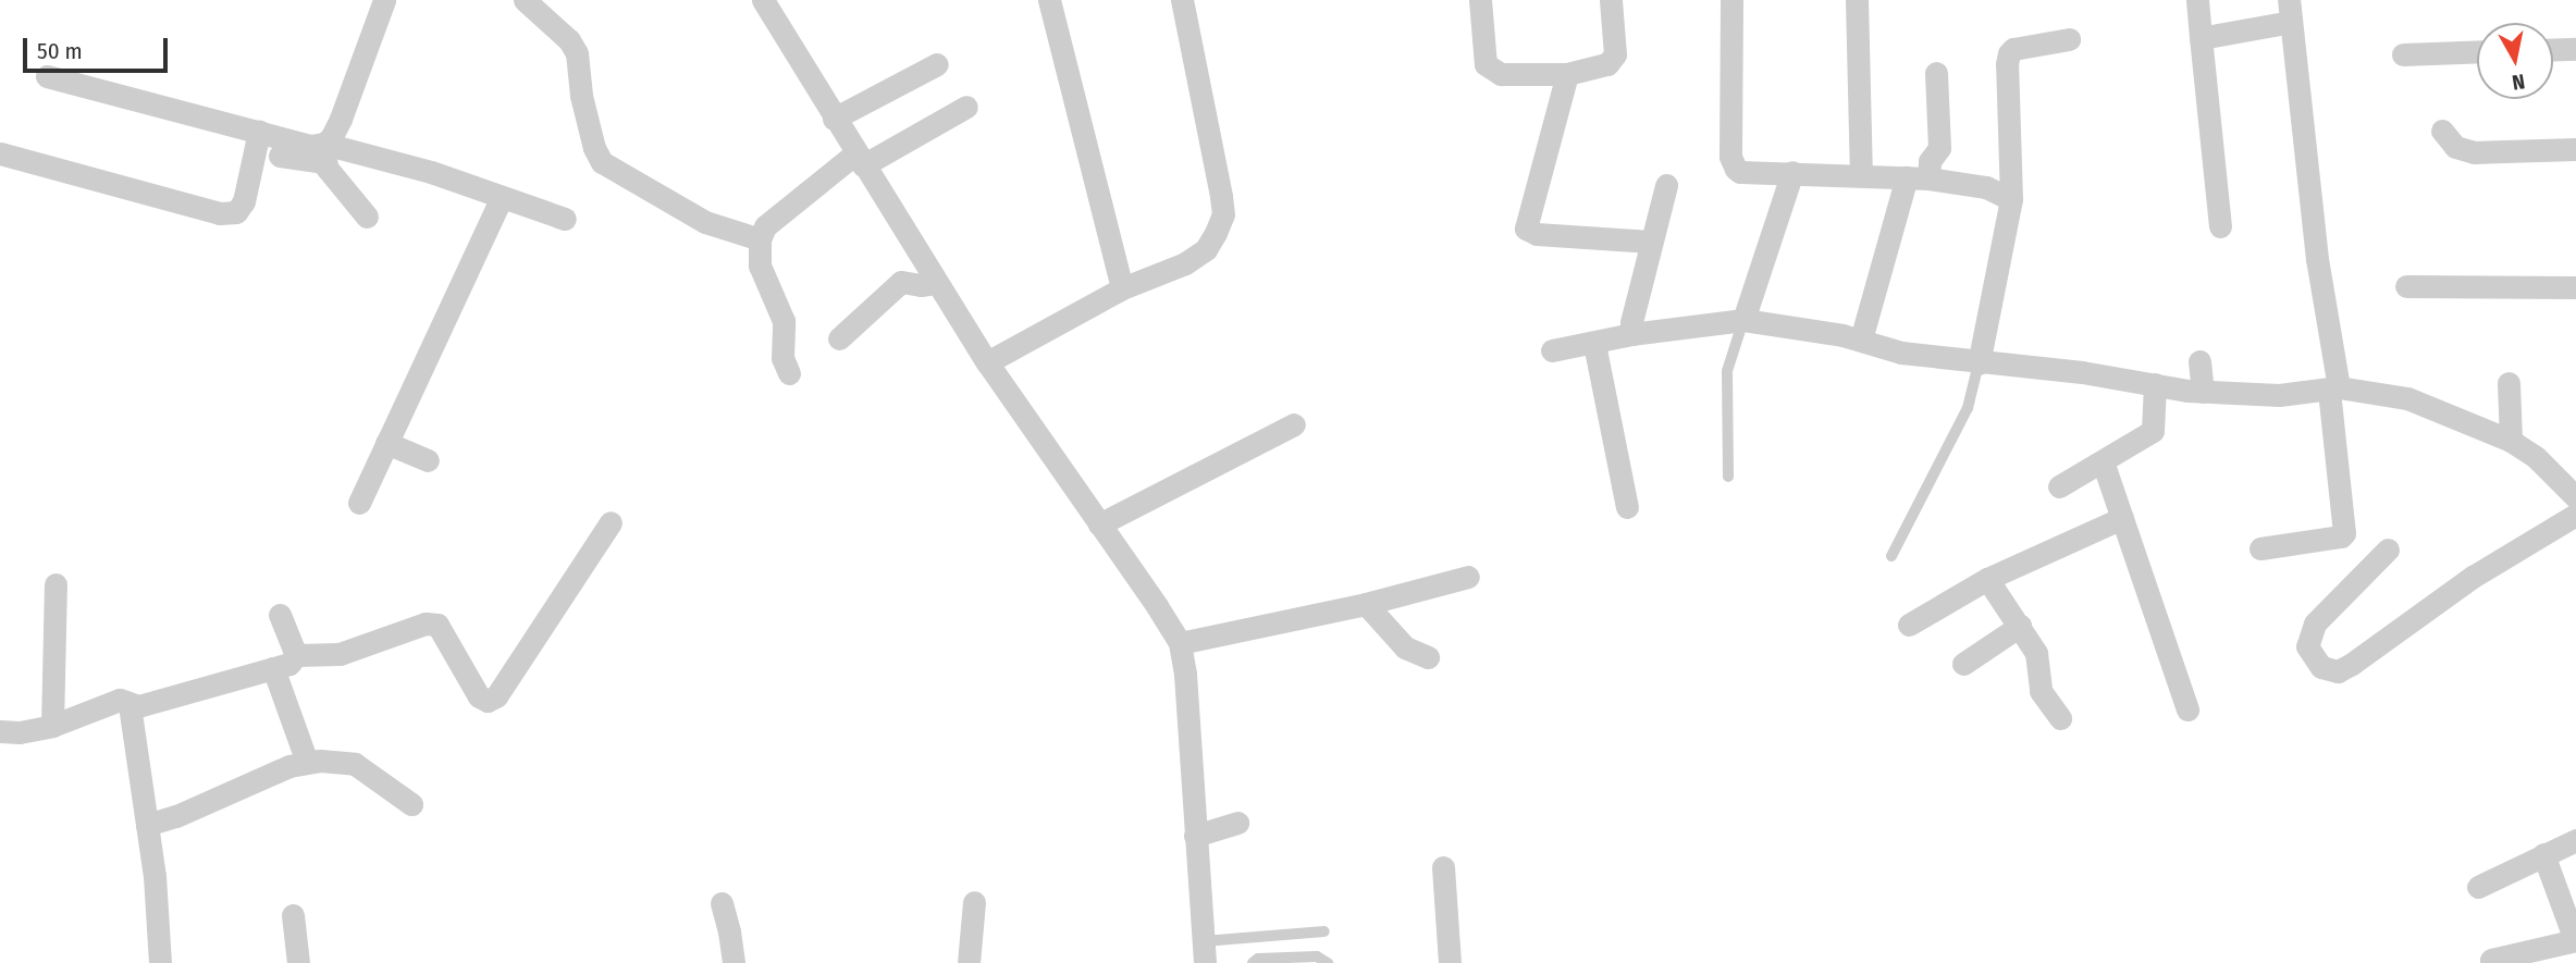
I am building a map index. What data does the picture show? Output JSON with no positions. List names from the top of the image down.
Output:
{
  "scale_bar": "50 m",
  "north": "bottom"
}
